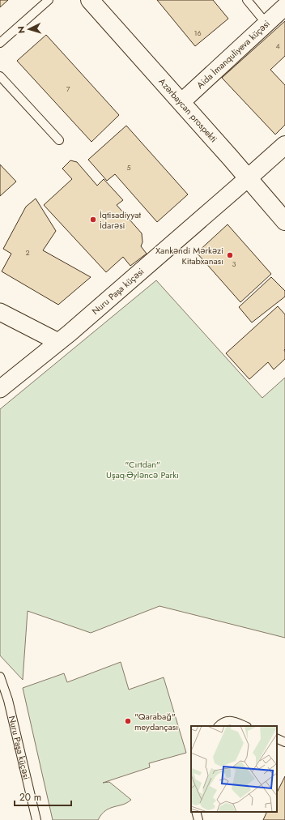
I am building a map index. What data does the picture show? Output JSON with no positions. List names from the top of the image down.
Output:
{
  "streets": {
    "main road": ["Azərbaycan prospekti"],
    "street": ["Aida İmanquliyeva küçəsi", "Nuru Paşa küçəsi"]
  },
  "crossings": [
    ["Aida İmanquliyeva küçəsi", "Azərbaycan prospekti"],
    ["Azərbaycan prospekti", "Nuru Paşa küçəsi"]
  ],
  "parks": ["\"Cırtdan\" Uşaq-Əyləncə Parkı"],
  "places": ["İqtisadiyyat İdarəsi", "Xankəndi Mərkəzi Kitabxanası", "\"Qarabağ\" meydançası"],
  "house_numbers": [
    "16",
    "4",
    "7",
    "5",
    "2",
    "3"
  ],
  "scale_bar": "20 m",
  "north": "left"
}
